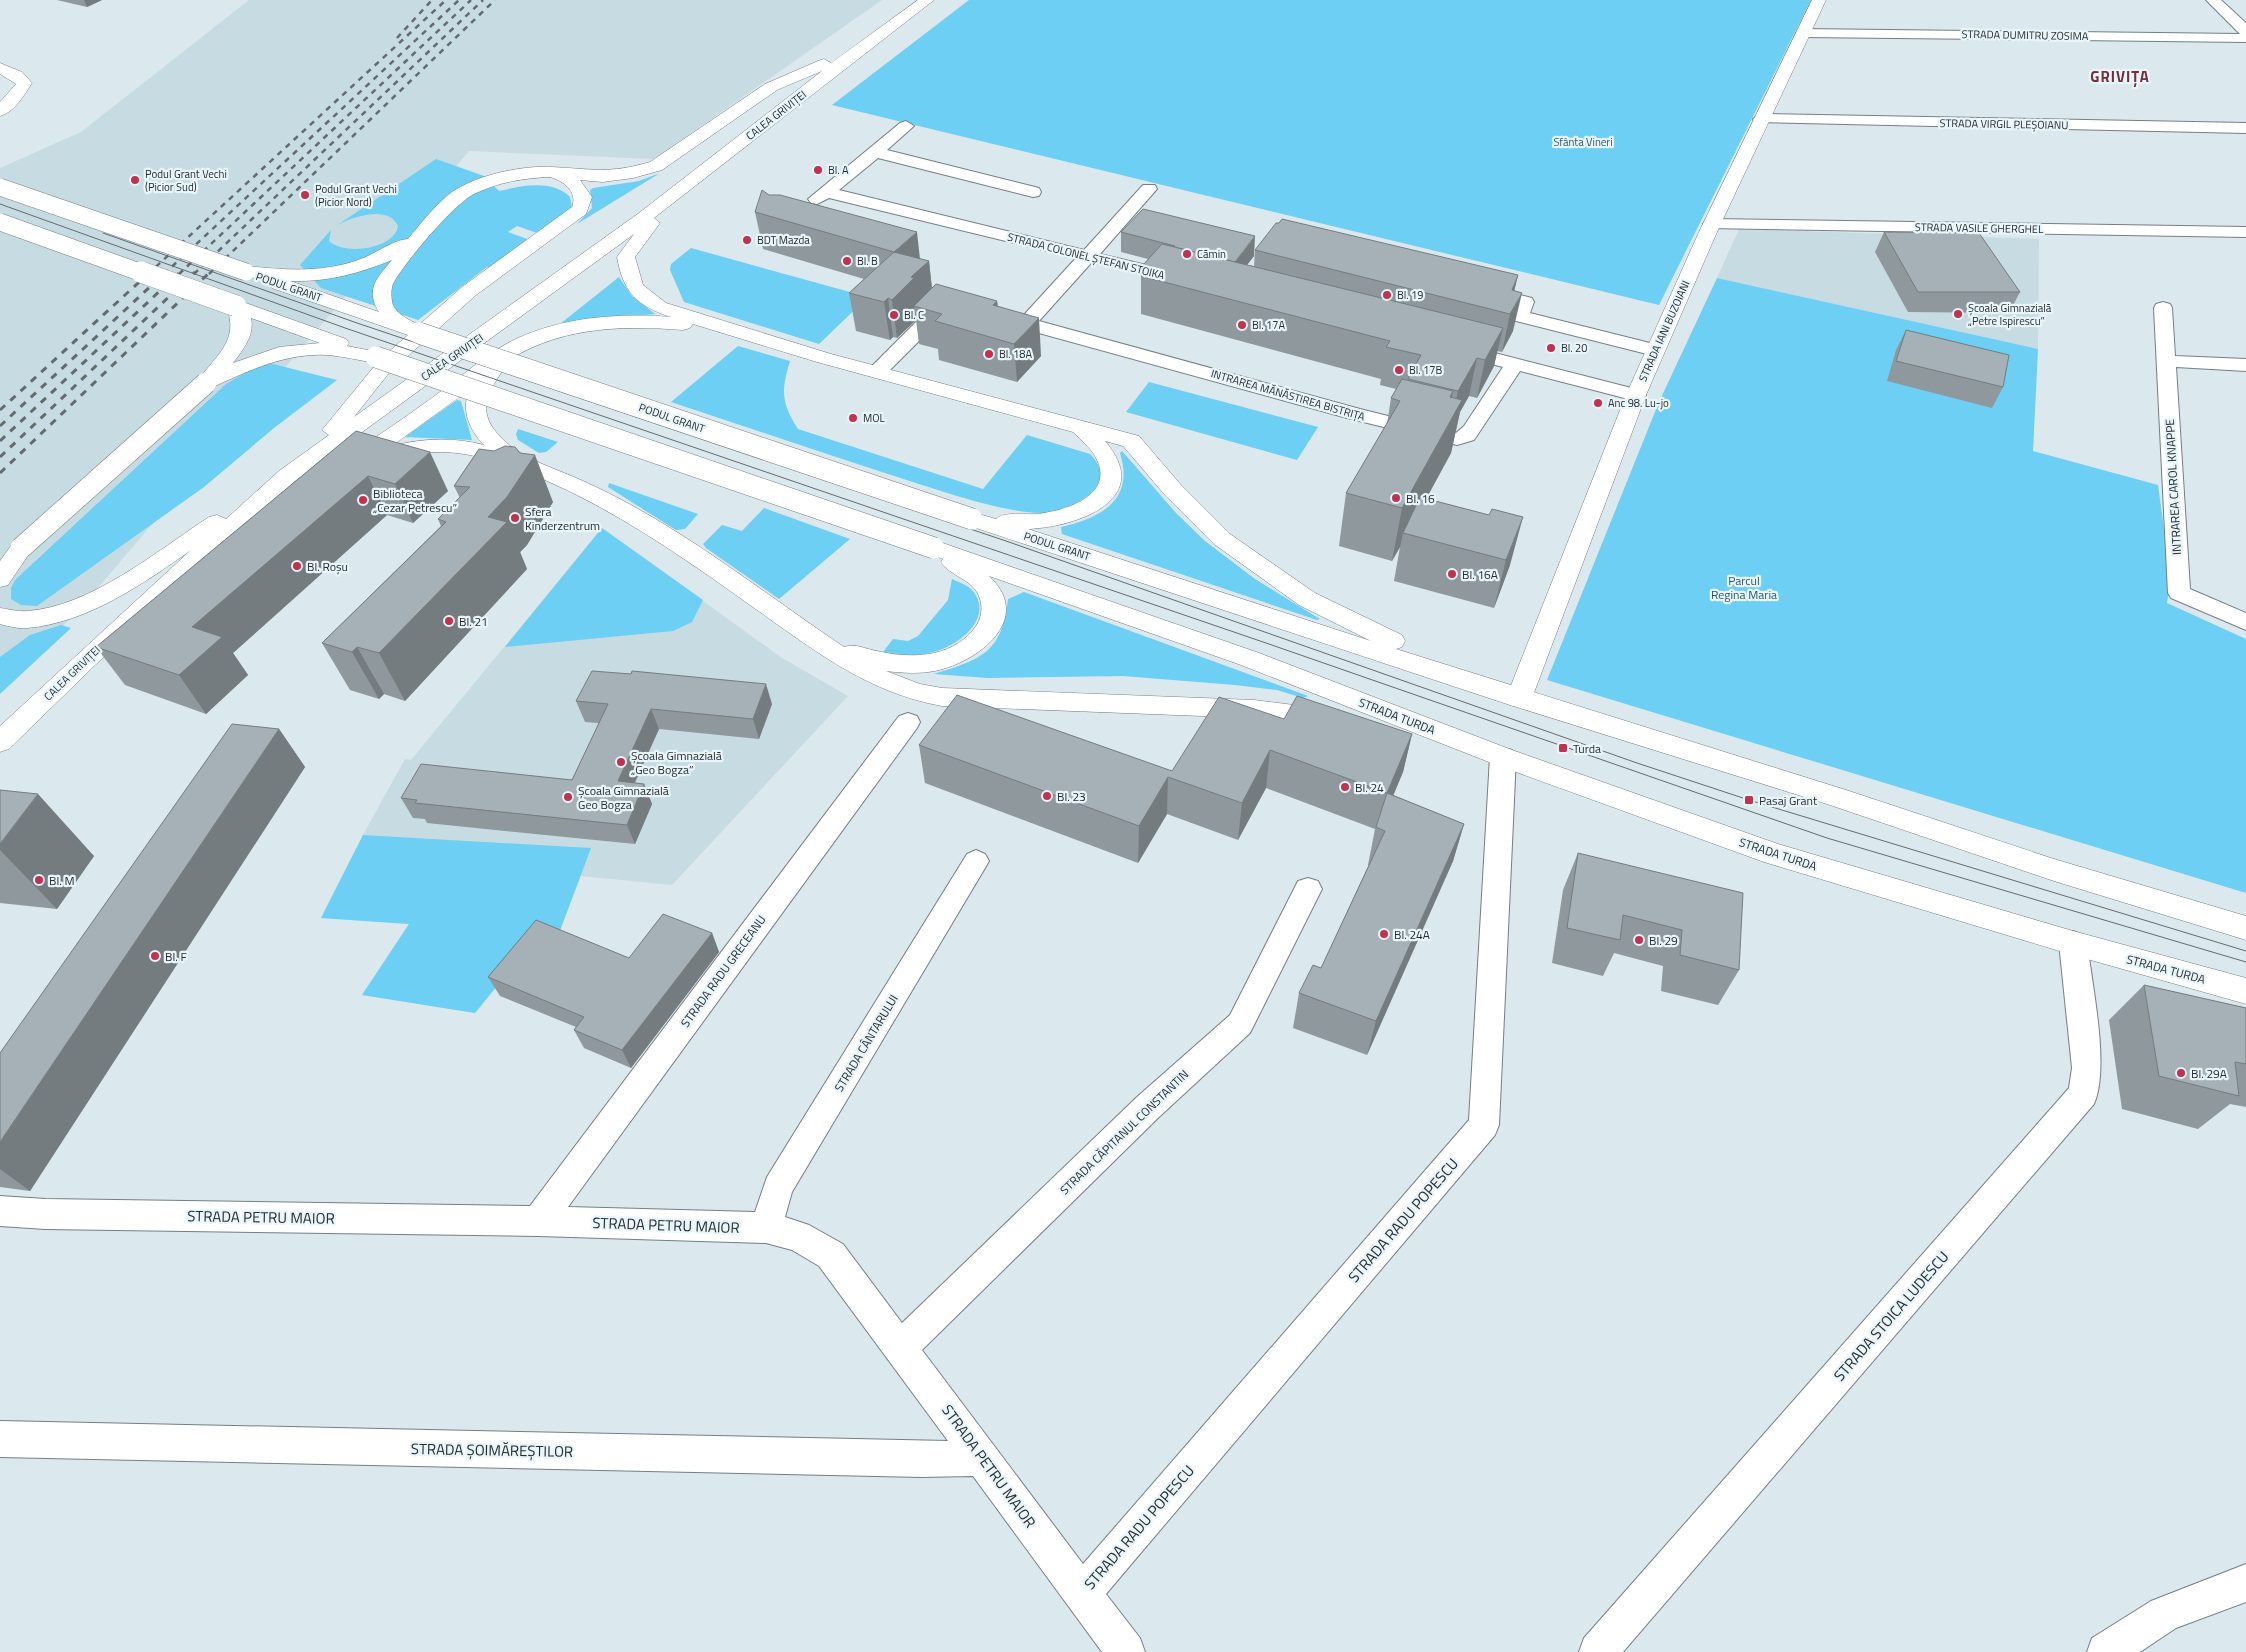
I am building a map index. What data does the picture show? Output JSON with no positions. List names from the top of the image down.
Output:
{
  "streets": {
    "main road": [
      "CALEA GRIVIȚEI",
      "PODUL GRANT",
      "STRADA IANI BUZOIANI",
      "STRADA TURDA"
    ],
    "street": [
      "STRADA DUMITRU ZOSIMA",
      "STRADA VIRGIL PLEȘOIANU",
      "STRADA VASILE GHERGHEL",
      "STRADA COLONEL ȘTEFAN STOIKA",
      "INTRAREA MĂNĂSTIREA BISTRIȚA",
      "INTRAREA CAROL KNAPPE",
      "STRADA RADU GRECEANU",
      "STRADA CÂNTARULUI",
      "STRADA CĂPITANUL CONSTANTIN",
      "STRADA PETRU MAIOR",
      "STRADA RADU POPESCU",
      "STRADA STOICA LUDESCU",
      "STRADA ȘOIMĂREȘTILOR"
    ]
  },
  "crossings": [
    ["STRADA DUMITRU ZOSIMA", "STRADA IANI BUZOIANI"],
    ["STRADA VIRGIL PLEȘOIANU", "STRADA IANI BUZOIANI"],
    ["STRADA VASILE GHERGHEL", "STRADA IANI BUZOIANI"],
    ["PODUL GRANT", "STRADA IANI BUZOIANI"],
    ["STRADA TURDA", "STRADA RADU POPESCU"],
    ["STRADA TURDA", "STRADA STOICA LUDESCU"],
    ["STRADA RADU GRECEANU", "STRADA PETRU MAIOR"],
    ["STRADA CÂNTARULUI", "STRADA PETRU MAIOR"],
    ["STRADA CĂPITANUL CONSTANTIN", "STRADA PETRU MAIOR"],
    ["STRADA PETRU MAIOR", "STRADA RADU POPESCU"],
    ["STRADA PETRU MAIOR", "STRADA ȘOIMĂREȘTILOR"]
  ],
  "districts": ["GRIVIȚA"],
  "parks": ["Sfânta Vineri", "Parcul Regina Maria"],
  "places": {
    "other": [
      "Bl. A",
      "Podul Grant Vechi (Picior Sud)",
      "Podul Grant Vechi (Picior Nord)",
      "BDT Mazda",
      "Cămin",
      "Bl. B",
      "Bl. 19",
      "Școala Gimnazială „Petre Ispirescu”",
      "Bl. C",
      "Bl. 17A",
      "Bl. 20",
      "Bl. 18A",
      "Bl. 17B",
      "Anc 98. Lu-jo",
      "MOL",
      "Bl. 16",
      "Biblioteca „Cezar Petrescu”",
      "Sfera Kinderzentrum",
      "Bl. Roșu",
      "Bl. 16A",
      "Bl. 21",
      "Școala Gimnazială „Geo Bogza”",
      "Bl. 24",
      "Bl. 23",
      "Școala Gimnazială Geo Bogza",
      "Bl. M",
      "Bl. 24A",
      "Bl. 29",
      "Bl. F",
      "Bl. 29A"
    ],
    "transit": ["Turda", "Pasaj Grant"]
  }
}
